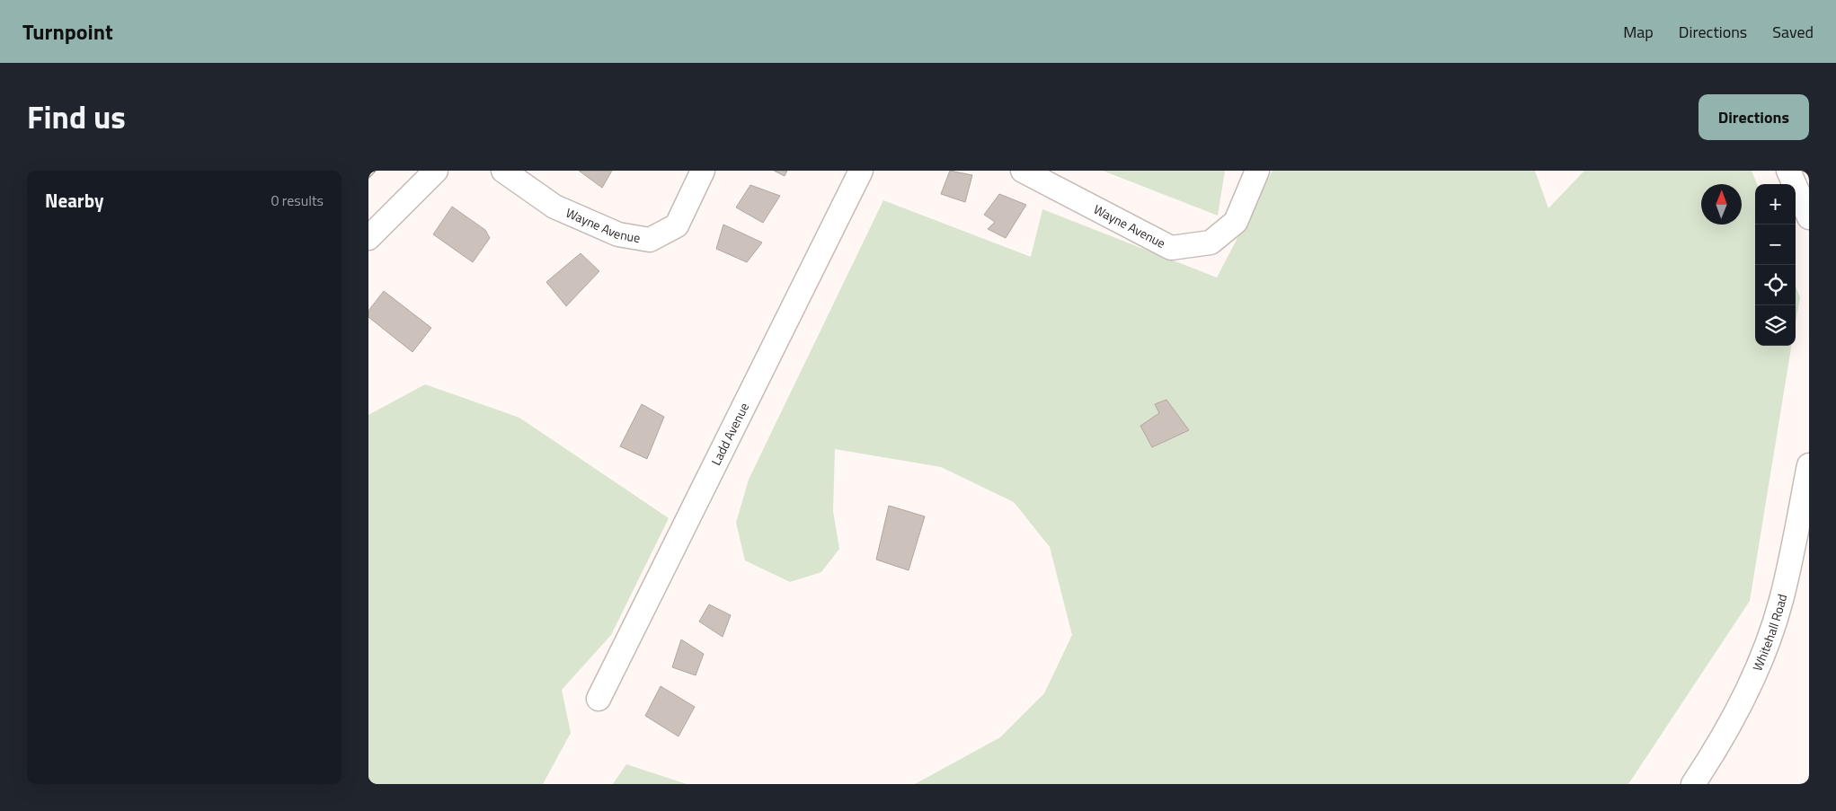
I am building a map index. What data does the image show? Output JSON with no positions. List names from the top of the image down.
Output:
{
  "streets": {
    "street": ["Wayne Avenue", "Ladd Avenue", "Whitehall Road"]
  },
  "north": "top",
  "page": {
    "header": "Turnpoint",
    "nav": ["Map", "Directions", "Saved"],
    "title": "Find us",
    "buttons": "Directions",
    "heading": ["Nearby", "0 results"],
    "map_buttons": ["+", "−"]
  }
}
